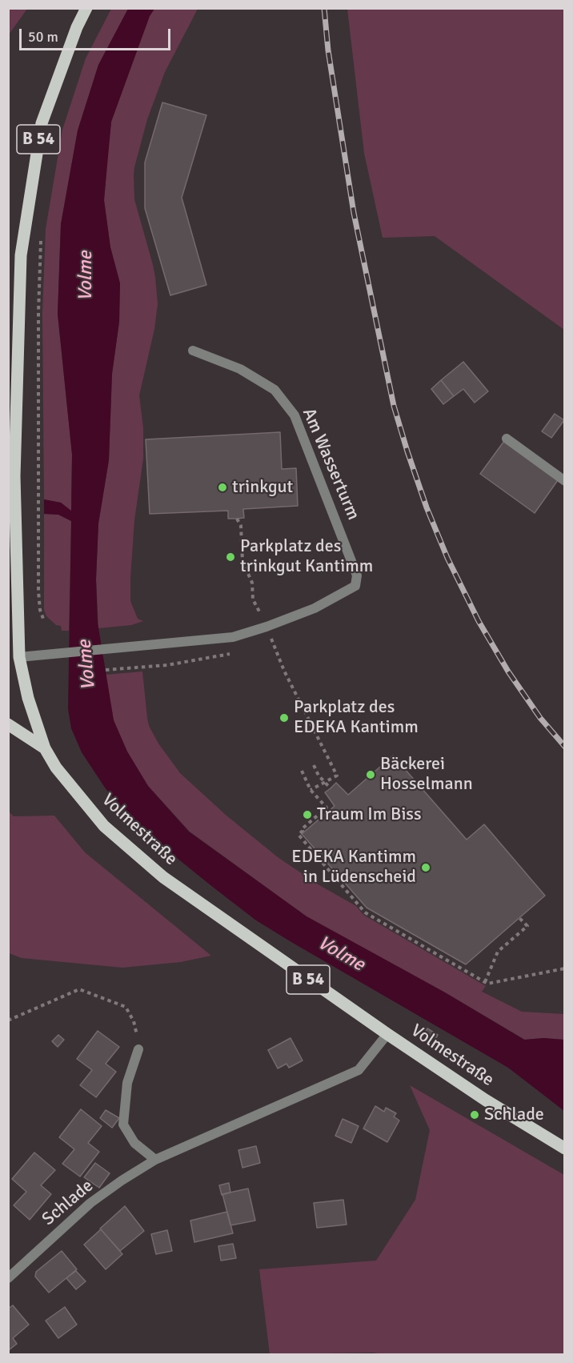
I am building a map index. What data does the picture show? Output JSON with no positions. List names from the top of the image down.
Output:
{
  "streets": {
    "main road": ["B 54", "Volmestraße"],
    "street": ["Am Wasserturm", "Schlade"]
  },
  "crossings": [
    ["Am Wasserturm", "Volmestraße"],
    ["Volmestraße", "Schlade"]
  ],
  "water": ["Volme"],
  "places": [
    "trinkgut",
    "Parkplatz des trinkgut Kantimm",
    "Parkplatz des EDEKA Kantimm",
    "Bäckerei Hosselmann",
    "Traum Im Biss",
    "EDEKA Kantimm in Lüdenscheid",
    "Schlade"
  ],
  "scale_bar": "50 m"
}
